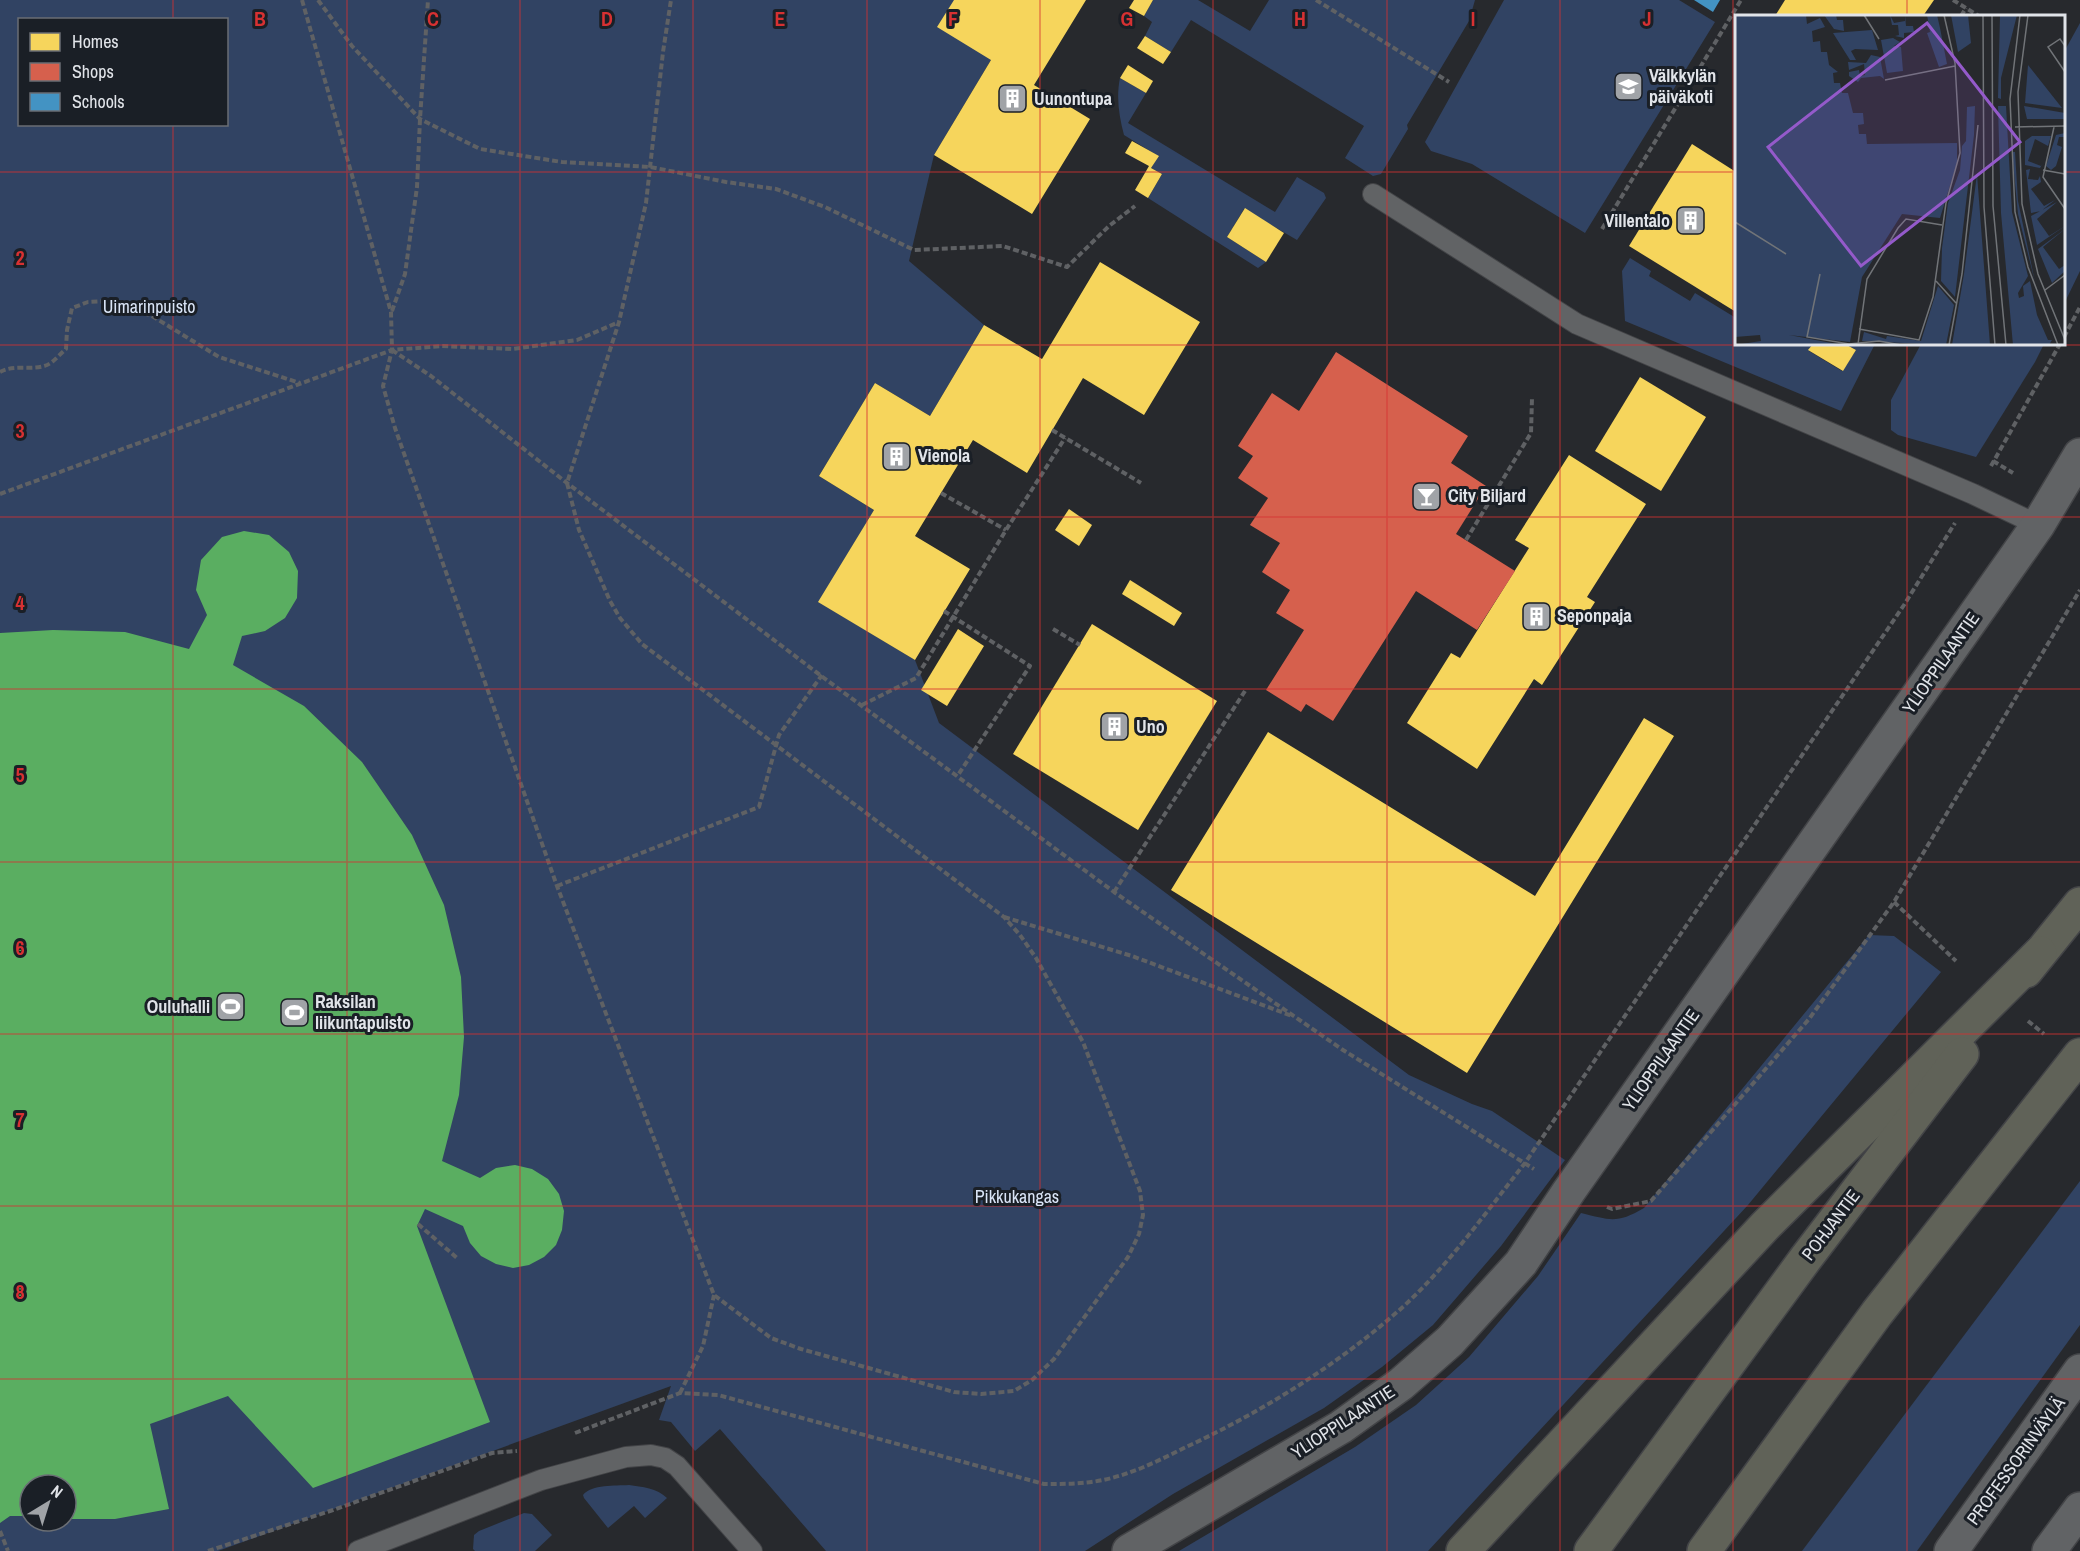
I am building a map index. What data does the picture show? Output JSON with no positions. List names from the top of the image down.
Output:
{
  "streets": {
    "highway": ["POHJANTIE"],
    "street": ["YLIOPPILAANTIE", "PROFESSORINVÄYLÄ"]
  },
  "parks": ["Uimarinpuisto", "Pikkukangas"],
  "places": {
    "school or university": ["Välkkylän päiväkoti"],
    "building": [
      "Uunontupa",
      "Villentalo",
      "Vienola",
      "Seponpaja",
      "Uno"
    ],
    "bar": ["City Biljard"],
    "sports": ["Ouluhalli", "Raksilan liikuntapuisto"]
  },
  "legend": ["Homes", "Shops", "Schools"],
  "north": "top right",
  "grid": {
    "columns": [
      "B",
      "C",
      "D",
      "E",
      "F",
      "G",
      "H",
      "I",
      "J"
    ],
    "rows": [
      "2",
      "3",
      "4",
      "5",
      "6",
      "7",
      "8"
    ]
  }
}
